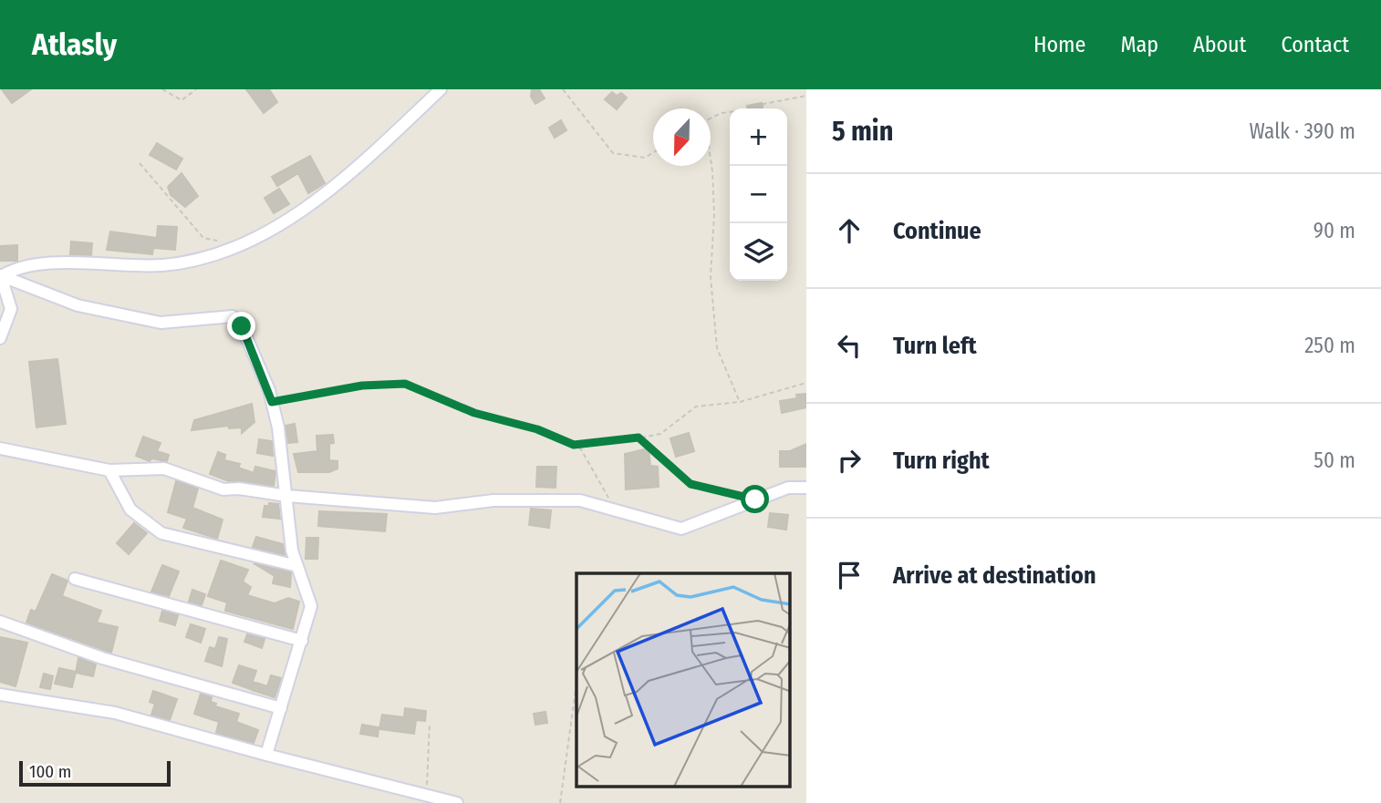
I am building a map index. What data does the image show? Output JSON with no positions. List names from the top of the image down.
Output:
{
  "scale_bar": "100 m",
  "north": "bottom",
  "page": {
    "header": "Atlasly",
    "nav": [
      "Home",
      "Map",
      "About",
      "Contact"
    ],
    "heading": ["5 min", "Walk · 390 m"],
    "map_buttons": ["+", "−"],
    "list": [
      ["Continue", "90 m"],
      ["Turn left", "250 m"],
      ["Turn right", "50 m"],
      "Arrive at destination"
    ],
    "scale": "100 m"
  }
}
